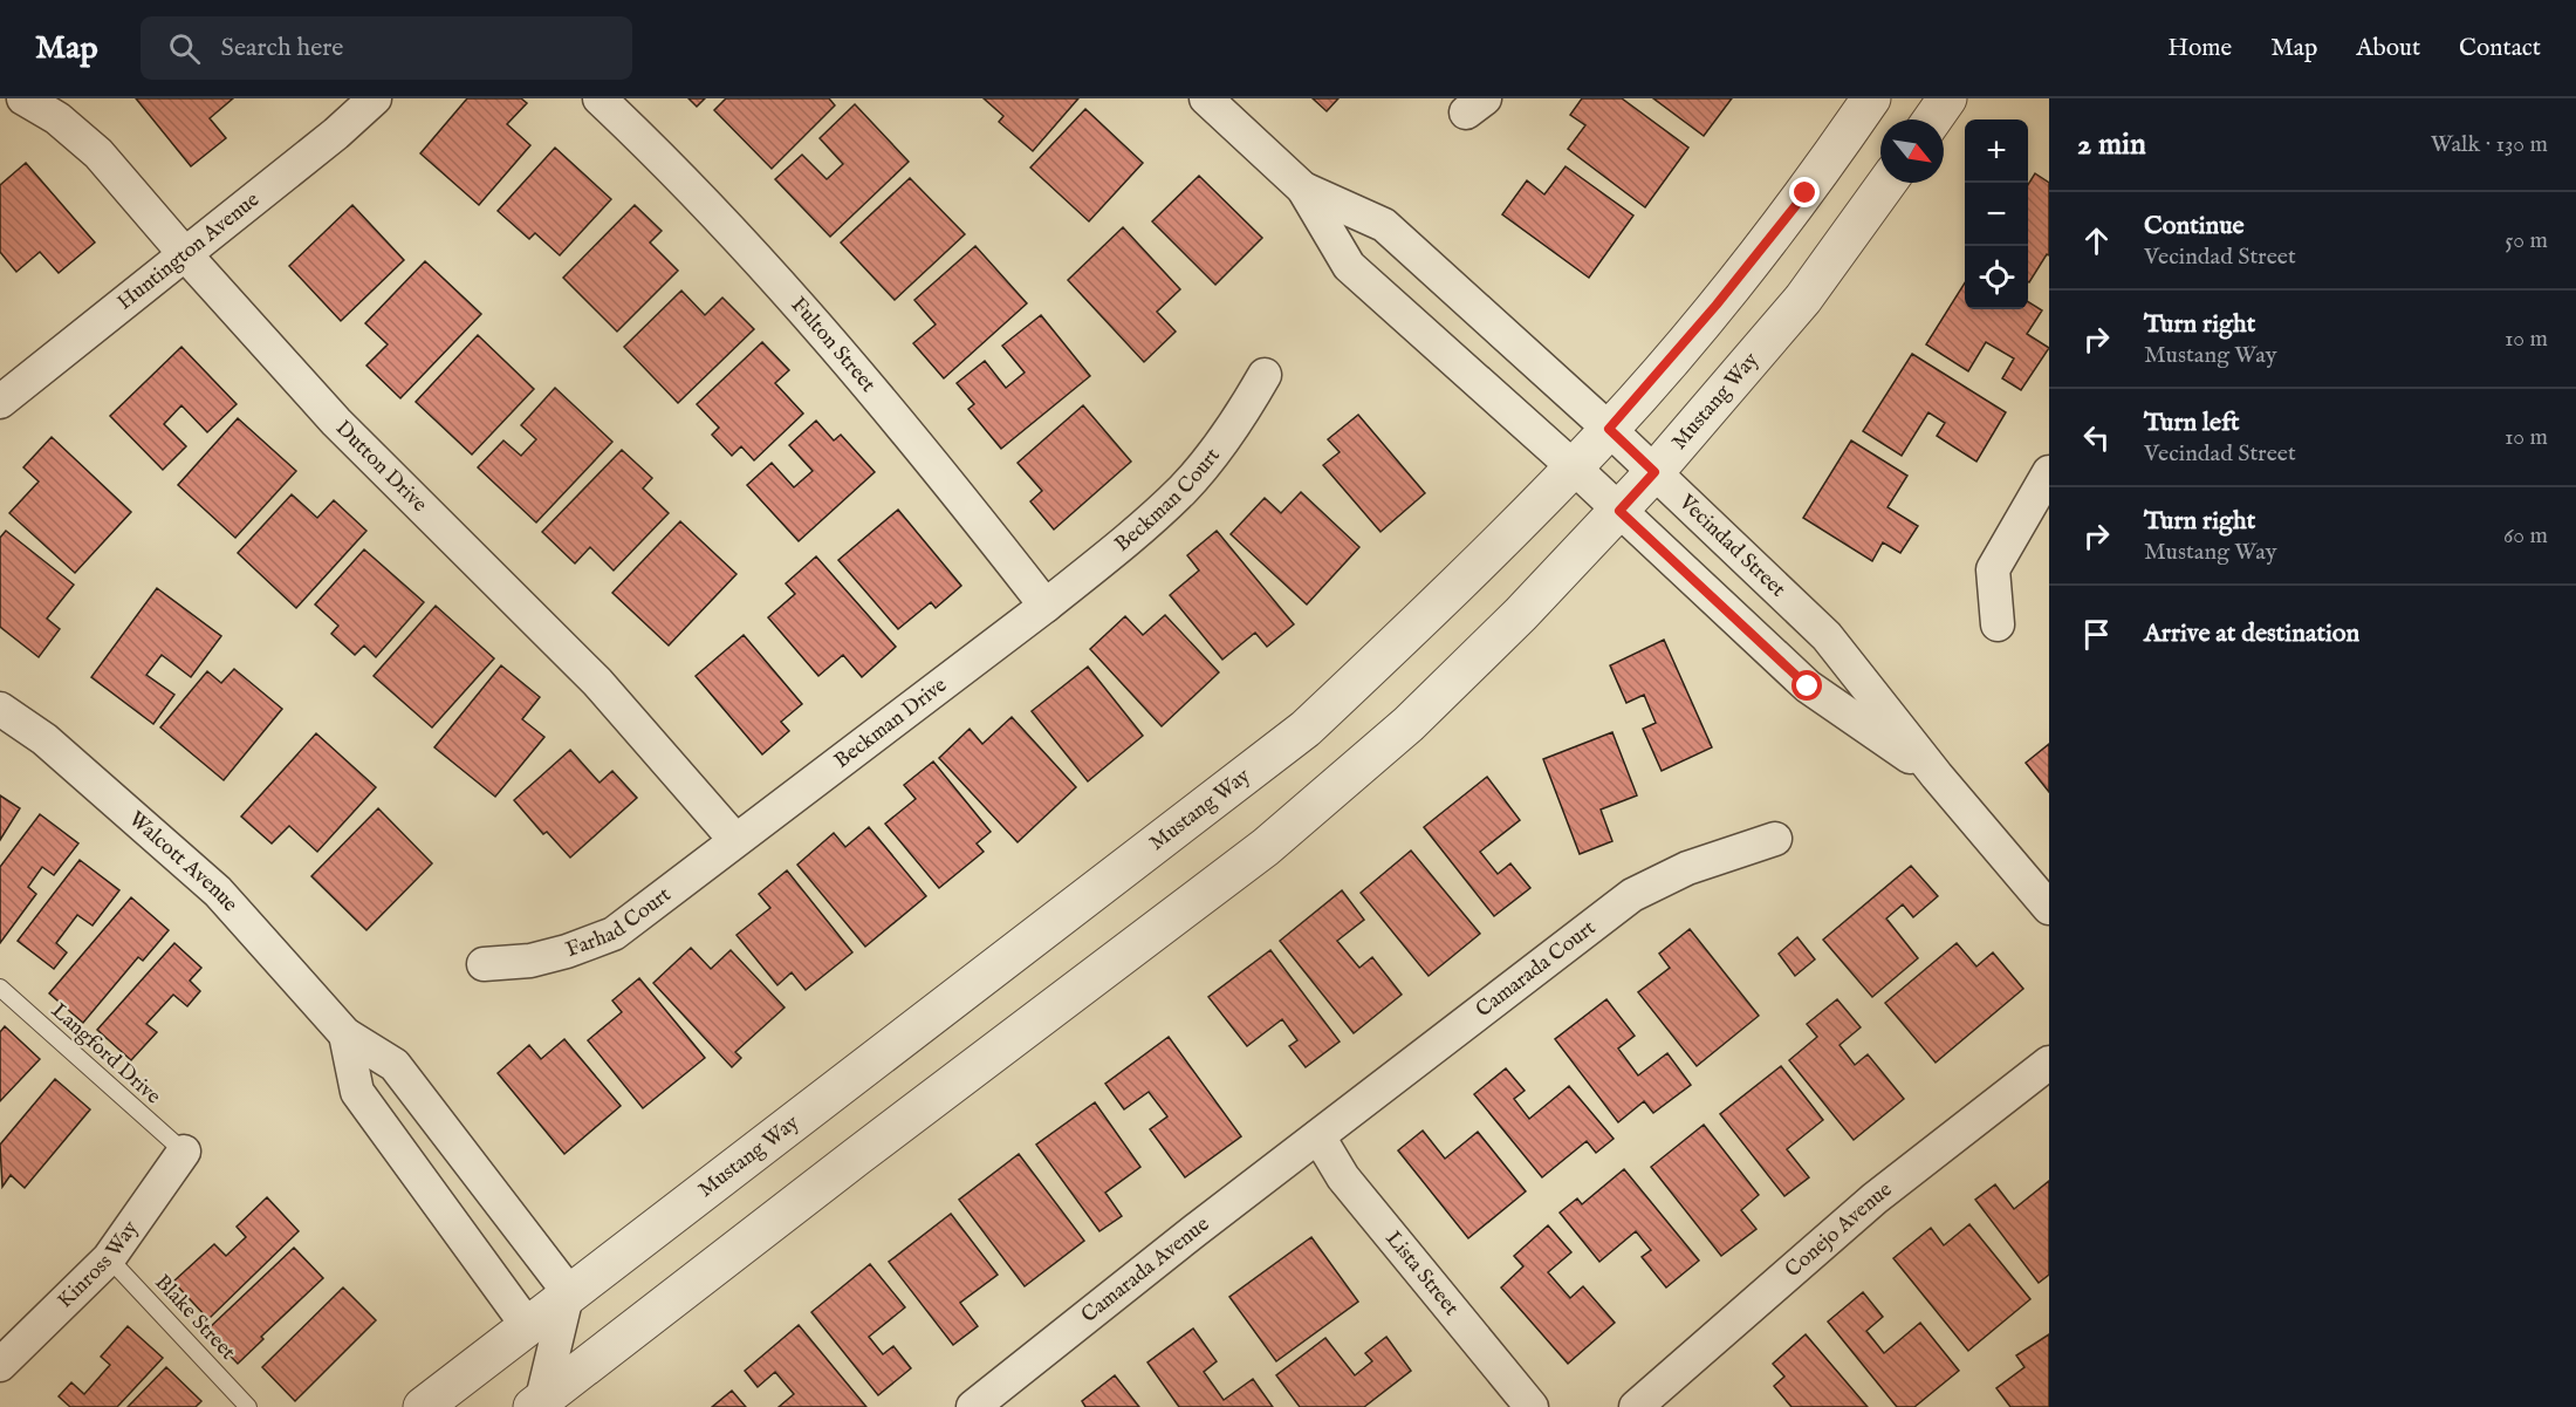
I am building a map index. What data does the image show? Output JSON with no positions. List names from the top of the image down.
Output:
{
  "streets": {
    "street": [
      "Huntington Avenue",
      "Fulton Street",
      "Mustang Way",
      "Dutton Drive",
      "Beckman Court",
      "Vecindad Street",
      "Beckman Drive",
      "Walcott Avenue",
      "Farhad Court",
      "Camarada Court",
      "Conejo Avenue",
      "Kinross Way",
      "Camarada Avenue",
      "Lista Street"
    ],
    "lane": ["Langford Drive", "Blake Street"]
  },
  "crossings": [
    ["Huntington Avenue", "Dutton Drive"],
    ["Fulton Street", "Beckman Court"],
    ["Fulton Street", "Beckman Drive"],
    ["Mustang Way", "Vecindad Street"],
    ["Mustang Way", "Walcott Avenue"],
    ["Dutton Drive", "Beckman Drive"],
    ["Dutton Drive", "Farhad Court"],
    ["Beckman Court", "Beckman Drive"],
    ["Beckman Drive", "Farhad Court"],
    ["Camarada Court", "Camarada Avenue"],
    ["Camarada Court", "Lista Street"],
    ["Langford Drive", "Kinross Way"],
    ["Kinross Way", "Blake Street"],
    ["Camarada Avenue", "Lista Street"]
  ],
  "north": "bottom right",
  "page": {
    "header": "Map",
    "search": "Search here",
    "nav": [
      "Home",
      "Map",
      "About",
      "Contact"
    ],
    "heading": ["2 min", "Walk · 130 m"],
    "map_buttons": ["+", "−"],
    "list": [
      ["Continue", "Vecindad Street", "50 m"],
      ["Turn right", "Mustang Way", "10 m"],
      ["Turn left", "Vecindad Street", "10 m"],
      ["Turn right", "Mustang Way", "60 m"],
      "Arrive at destination"
    ]
  }
}
